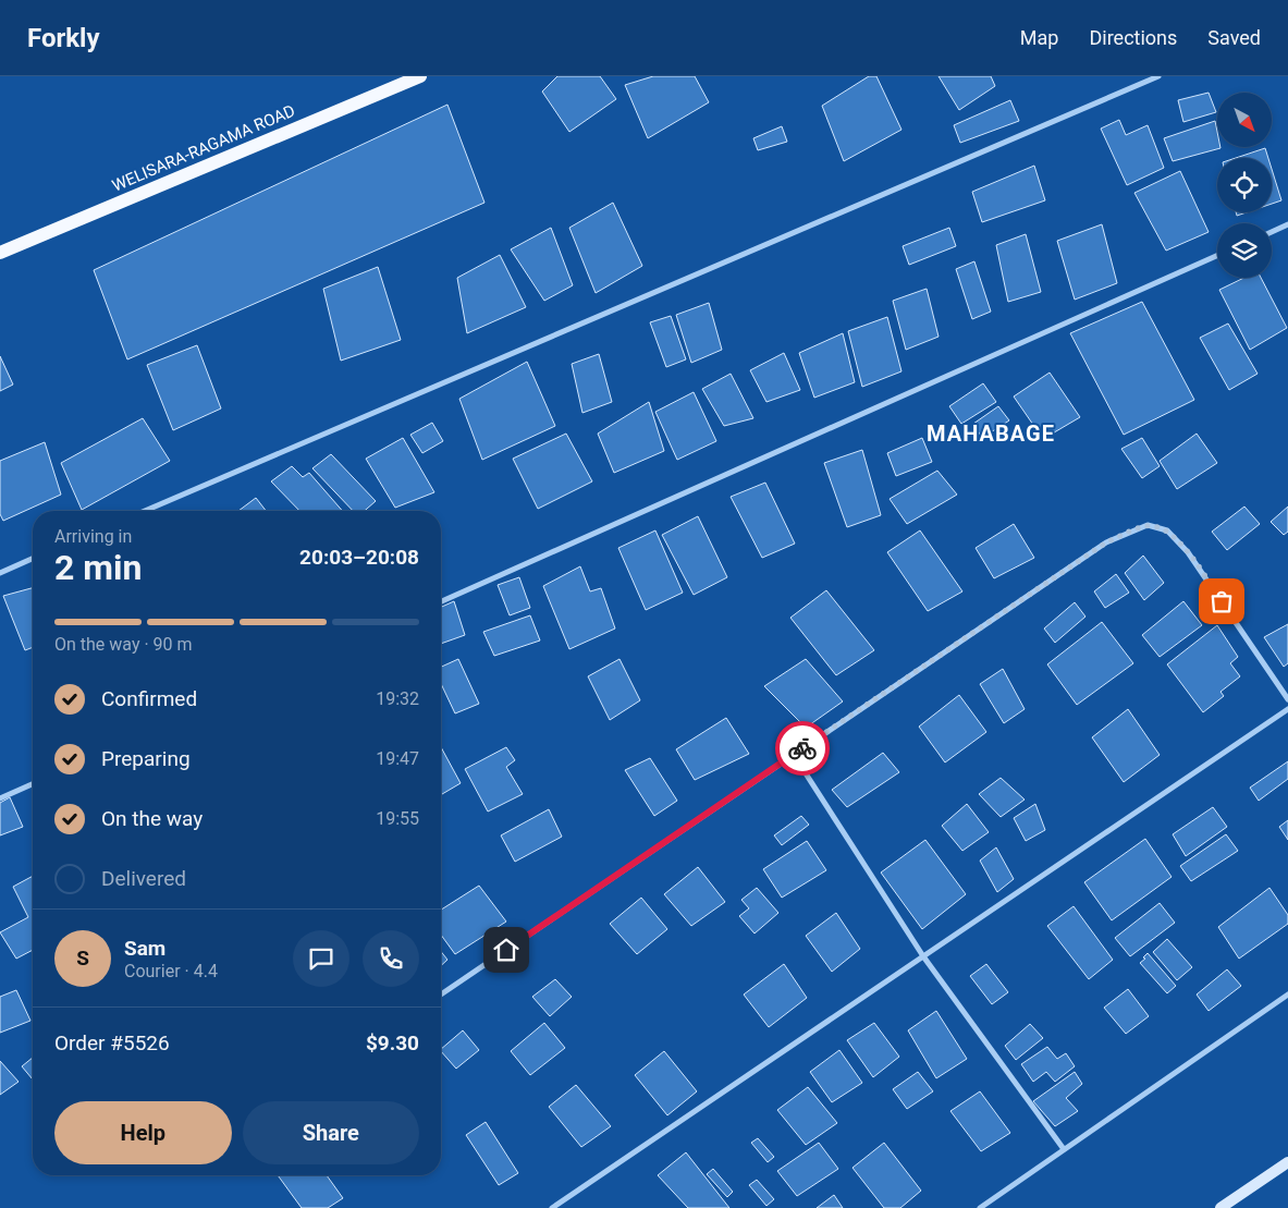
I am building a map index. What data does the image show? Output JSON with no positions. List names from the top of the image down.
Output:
{
  "streets": {
    "main road": ["WELISARA-RAGAMA ROAD"]
  },
  "districts": ["MAHABAGE"],
  "north": "bottom right",
  "page": {
    "header": "Forkly",
    "nav": ["Map", "Directions", "Saved"],
    "heading": ["2 min", "Arriving in", "20:03–20:08"],
    "panel": [
      "Sam",
      "Courier · 4.4",
      "Order #5526",
      "$9.30"
    ],
    "bar": "On the way · 90 m",
    "list": [
      ["Confirmed", "19:32"],
      ["Preparing", "19:47"],
      ["On the way", "19:55"],
      "Delivered"
    ],
    "round": "S",
    "buttons": ["Help", "Share"]
  }
}
